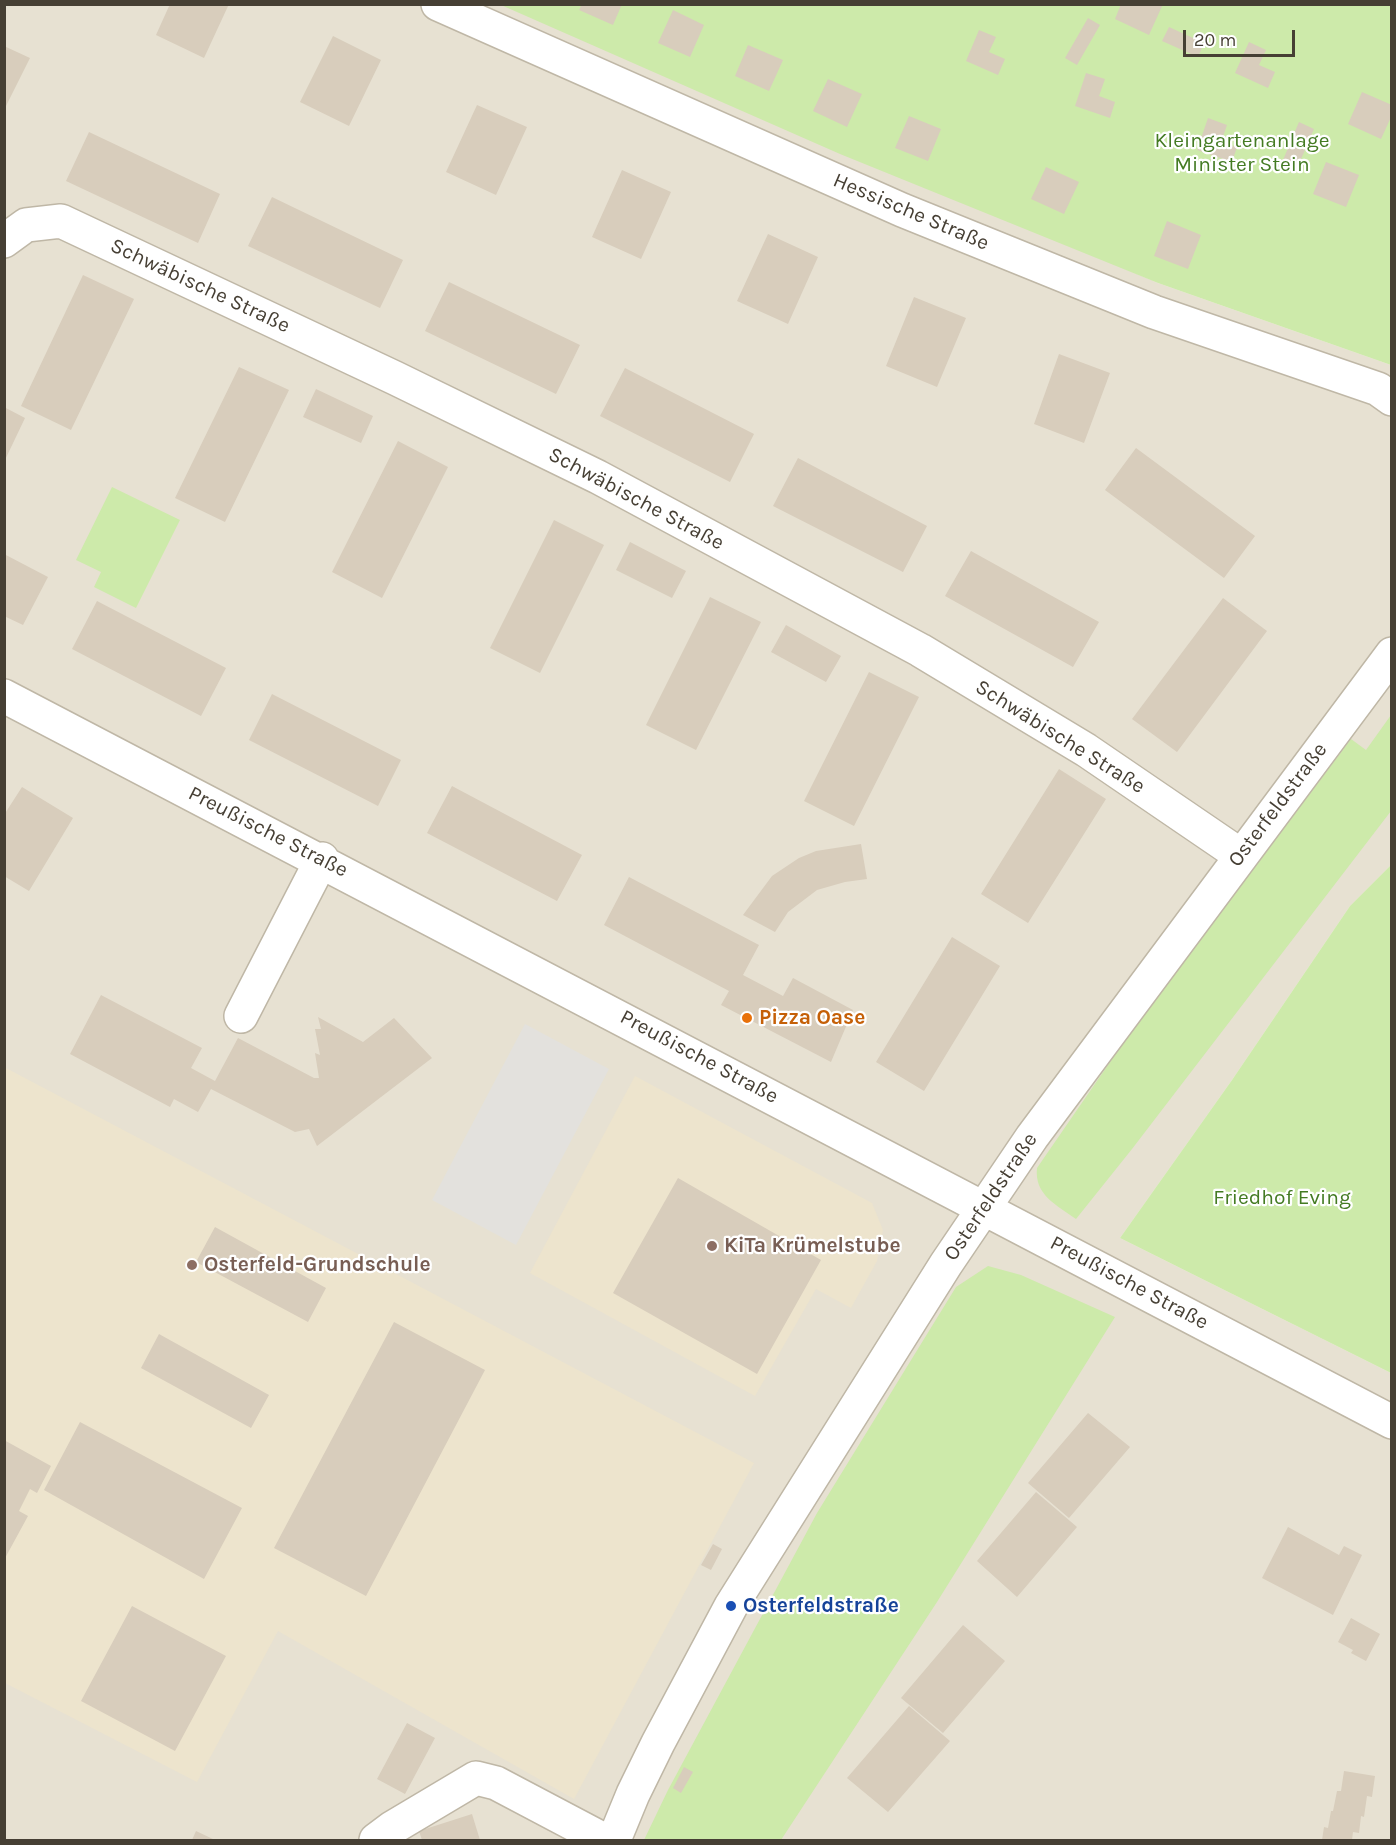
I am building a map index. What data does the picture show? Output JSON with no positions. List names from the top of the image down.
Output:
{
  "streets": {
    "street": [
      "Hessische Straße",
      "Schwäbische Straße",
      "Osterfeldstraße",
      "Preußische Straße"
    ]
  },
  "crossings": [
    ["Schwäbische Straße", "Osterfeldstraße"],
    ["Osterfeldstraße", "Preußische Straße"]
  ],
  "parks": ["Kleingartenanlage Minister Stein", "Friedhof Eving"],
  "places": [
    "Pizza Oase",
    "KiTa Krümelstube",
    "Osterfeld-Grundschule",
    "Osterfeldstraße"
  ],
  "scale_bar": "20 m"
}
